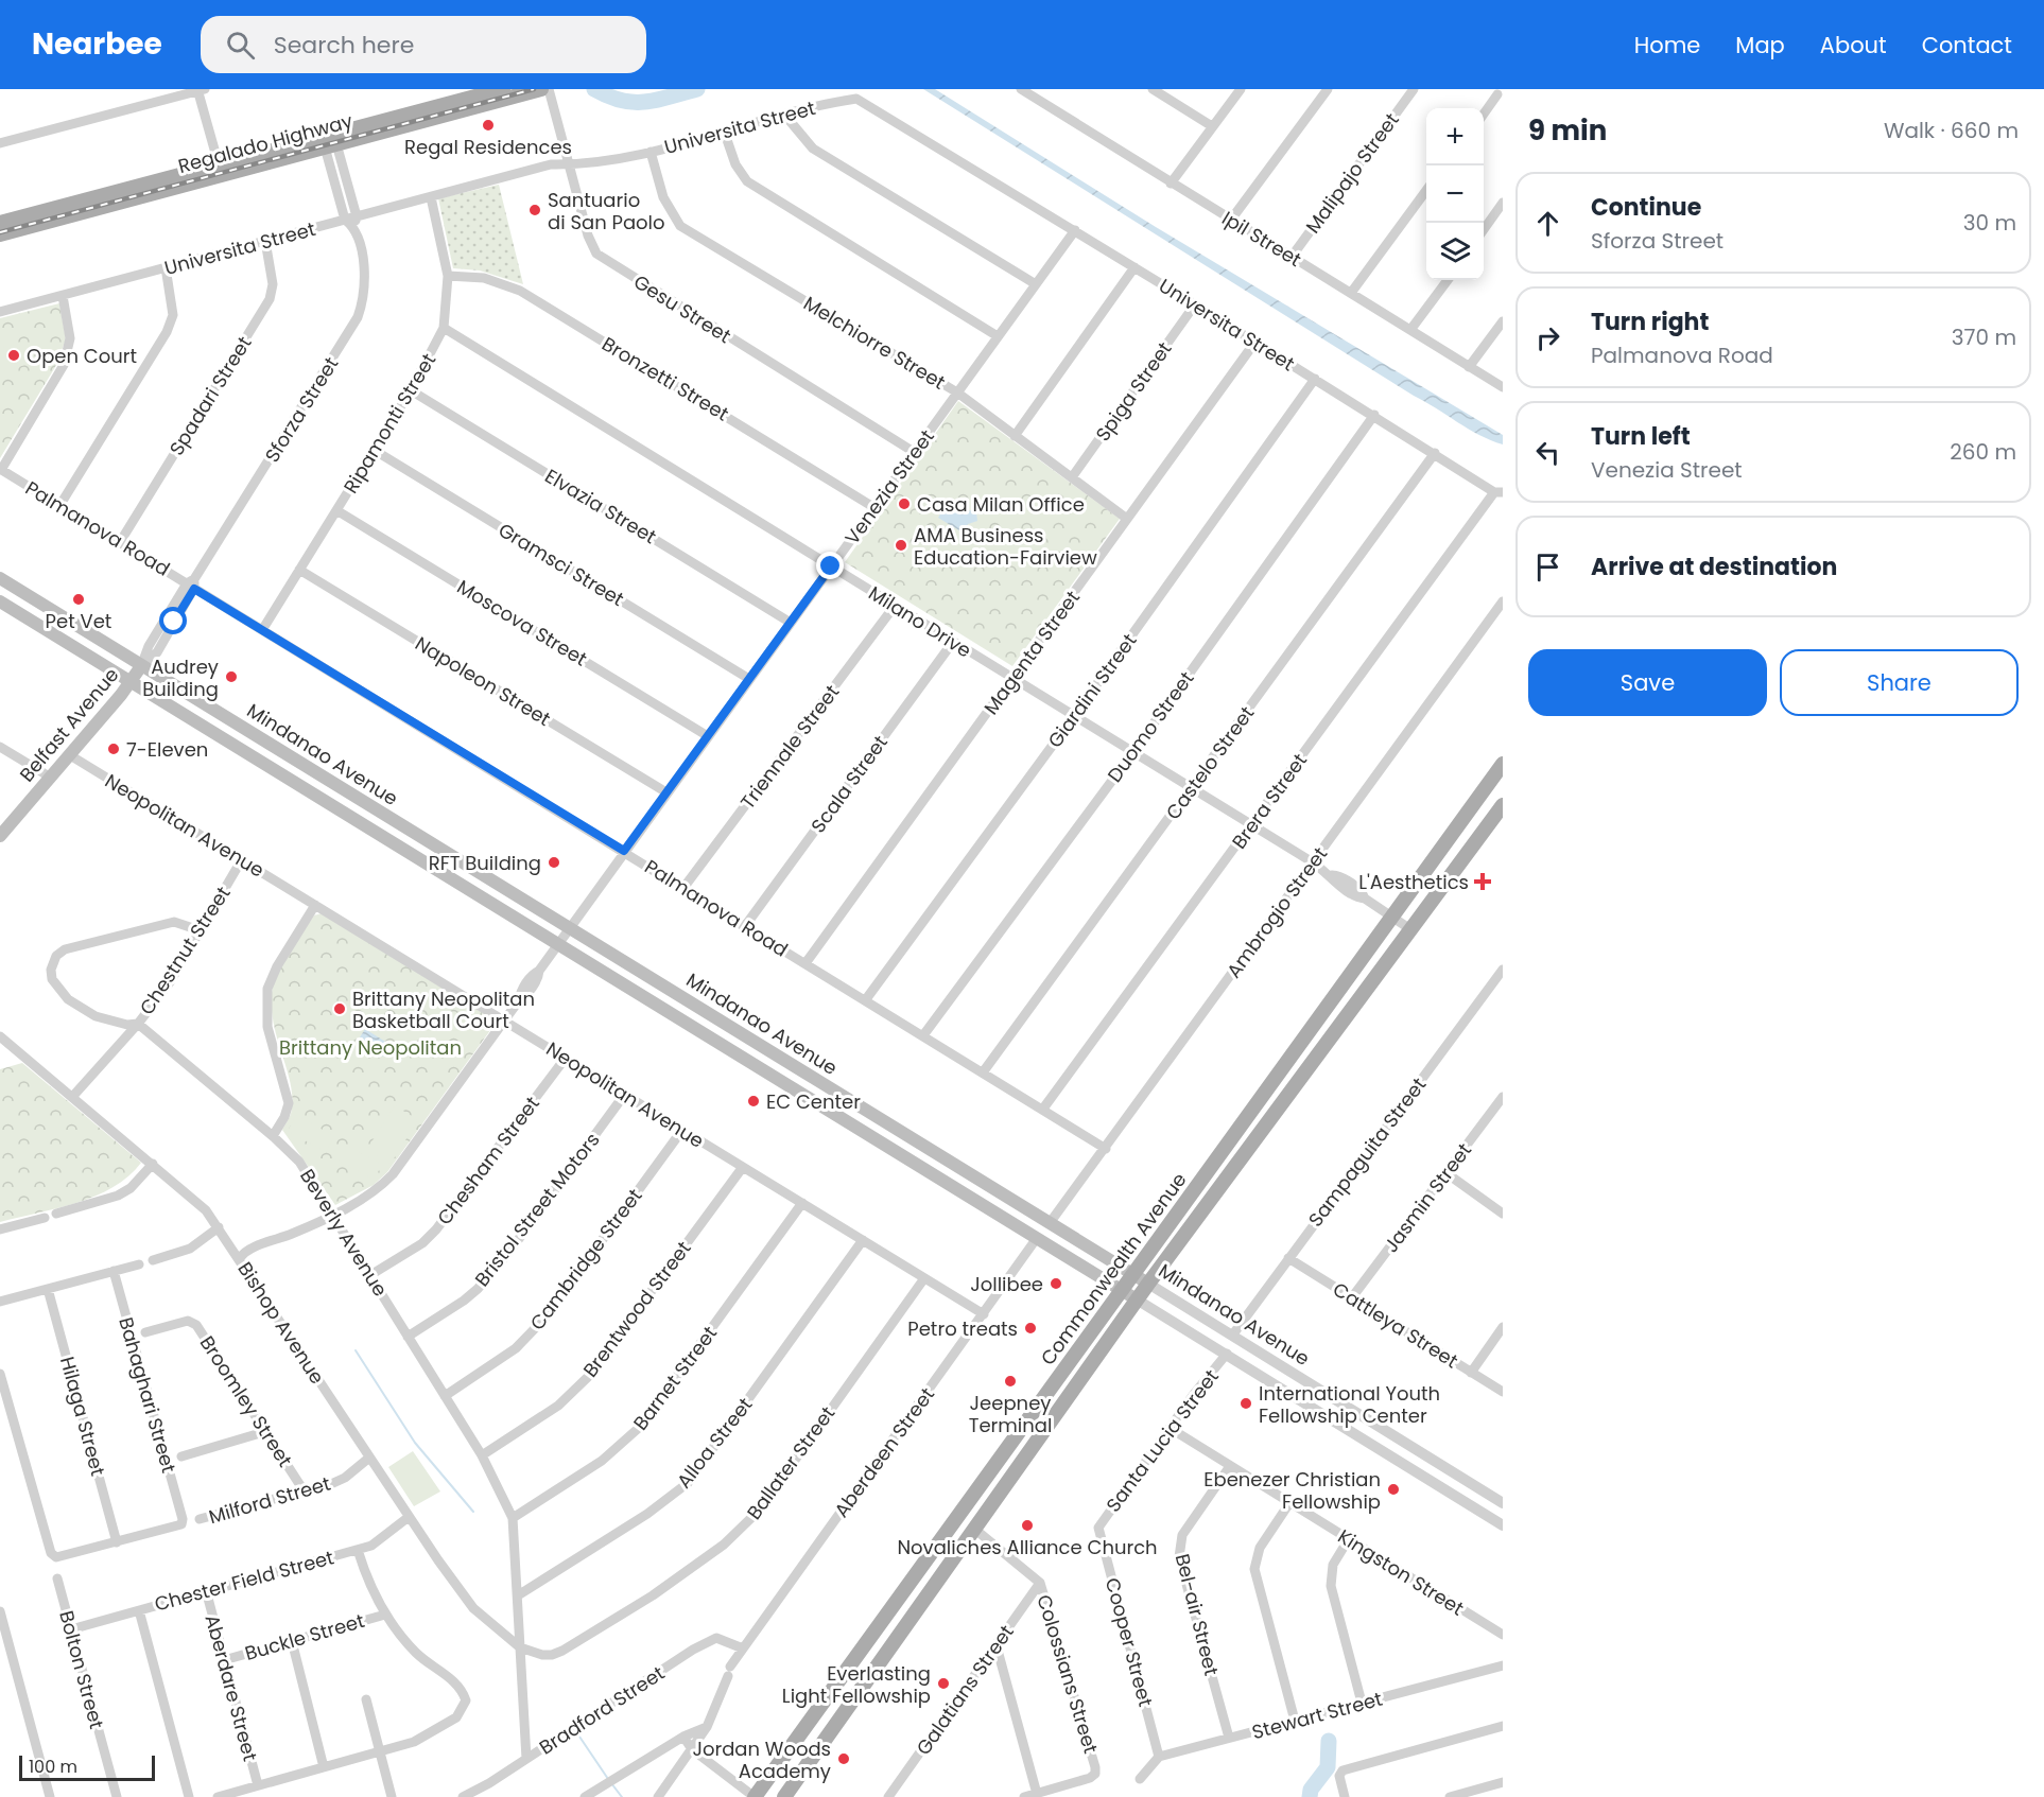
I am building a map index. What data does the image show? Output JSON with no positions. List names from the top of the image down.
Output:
{
  "streets": {
    "main road": [
      "Regalado Highway",
      "Belfast Avenue",
      "Mindanao Avenue",
      "Commonwealth Avenue"
    ],
    "street": [
      "Universita Street",
      "Malipajo Street",
      "Ipil Street",
      "Gesu Street",
      "Melchiorre Street",
      "Bronzetti Street",
      "Spiga Street",
      "Spadari Street",
      "Sforza Street",
      "Ripamonti Street",
      "Venezia Street",
      "Elvazia Street",
      "Palmanova Road",
      "Gramsci Street",
      "Milano Drive",
      "Moscova Street",
      "Magenta Street",
      "Napoleon Street",
      "Giardini Street",
      "Duomo Street",
      "Triennale Street",
      "Castelo Street",
      "Scala Street",
      "Brera Street",
      "Neopolitan Avenue",
      "Ambrogio Street",
      "Chestnut Street",
      "Sampaguita Street",
      "Chesham Street",
      "Jasmin Street",
      "Bristol Street Motors",
      "Beverly Avenue",
      "Cambridge Street",
      "Brentwood Street",
      "Bishop Avenue",
      "Cattleya Street",
      "Barnet Street",
      "Bahaghari Street",
      "Broomley Street",
      "Hilaga Street",
      "Santa Lucia Street",
      "Alloa Street",
      "Aberdeen Street",
      "Ballater Street",
      "Milford Street",
      "Kingston Street",
      "Chester Field Street",
      "Bel-air Street",
      "Buckle Street",
      "Cooper Street",
      "Bolton Street",
      "Colossians Street",
      "Aberdare Street",
      "Galatians Street",
      "Bradford Street",
      "Stewart Street"
    ]
  },
  "crossings": [
    ["Universita Street", "Gesu Street"],
    ["Universita Street", "Melchiorre Street"],
    ["Universita Street", "Spiga Street"],
    ["Universita Street", "Spadari Street"],
    ["Universita Street", "Sforza Street"],
    ["Universita Street", "Ripamonti Street"],
    ["Universita Street", "Venezia Street"],
    ["Universita Street", "Magenta Street"],
    ["Universita Street", "Giardini Street"],
    ["Universita Street", "Duomo Street"],
    ["Universita Street", "Castelo Street"],
    ["Universita Street", "Brera Street"],
    ["Regalado Highway", "Sforza Street"],
    ["Malipajo Street", "Ipil Street"],
    ["Gesu Street", "Venezia Street"],
    ["Melchiorre Street", "Spiga Street"],
    ["Melchiorre Street", "Venezia Street"],
    ["Melchiorre Street", "Magenta Street"],
    ["Bronzetti Street", "Ripamonti Street"],
    ["Bronzetti Street", "Venezia Street"],
    ["Spadari Street", "Palmanova Road"],
    ["Sforza Street", "Palmanova Road"],
    ["Sforza Street", "Belfast Avenue"],
    ["Sforza Street", "Mindanao Avenue"],
    ["Ripamonti Street", "Elvazia Street"],
    ["Ripamonti Street", "Palmanova Road"],
    ["Ripamonti Street", "Gramsci Street"],
    ["Ripamonti Street", "Milano Drive"],
    ["Ripamonti Street", "Moscova Street"],
    ["Ripamonti Street", "Napoleon Street"],
    ["Venezia Street", "Elvazia Street"],
    ["Venezia Street", "Palmanova Road"],
    ["Venezia Street", "Gramsci Street"],
    ["Venezia Street", "Milano Drive"],
    ["Venezia Street", "Moscova Street"],
    ["Venezia Street", "Napoleon Street"],
    ["Venezia Street", "Mindanao Avenue"],
    ["Venezia Street", "Neopolitan Avenue"],
    ["Venezia Street", "Beverly Avenue"],
    ["Venezia Street", "Bishop Avenue"],
    ["Palmanova Road", "Magenta Street"],
    ["Palmanova Road", "Giardini Street"],
    ["Palmanova Road", "Duomo Street"],
    ["Palmanova Road", "Triennale Street"],
    ["Palmanova Road", "Castelo Street"],
    ["Palmanova Road", "Scala Street"],
    ["Palmanova Road", "Brera Street"],
    ["Palmanova Road", "Ambrogio Street"],
    ["Milano Drive", "Magenta Street"],
    ["Milano Drive", "Giardini Street"],
    ["Milano Drive", "Duomo Street"],
    ["Milano Drive", "Triennale Street"],
    ["Milano Drive", "Castelo Street"],
    ["Milano Drive", "Scala Street"],
    ["Milano Drive", "Brera Street"],
    ["Milano Drive", "Ambrogio Street"],
    ["Milano Drive", "Commonwealth Avenue"],
    ["Belfast Avenue", "Mindanao Avenue"],
    ["Belfast Avenue", "Neopolitan Avenue"],
    ["Mindanao Avenue", "Ambrogio Street"],
    ["Mindanao Avenue", "Sampaguita Street"],
    ["Mindanao Avenue", "Commonwealth Avenue"],
    ["Mindanao Avenue", "Santa Lucia Street"],
    ["Mindanao Avenue", "Aberdeen Street"],
    ["Neopolitan Avenue", "Chestnut Street"],
    ["Neopolitan Avenue", "Chesham Street"],
    ["Neopolitan Avenue", "Bristol Street Motors"],
    ["Neopolitan Avenue", "Cambridge Street"],
    ["Neopolitan Avenue", "Brentwood Street"],
    ["Neopolitan Avenue", "Barnet Street"],
    ["Neopolitan Avenue", "Alloa Street"],
    ["Neopolitan Avenue", "Aberdeen Street"],
    ["Neopolitan Avenue", "Ballater Street"],
    ["Chestnut Street", "Beverly Avenue"],
    ["Chestnut Street", "Bishop Avenue"],
    ["Sampaguita Street", "Cattleya Street"],
    ["Chesham Street", "Beverly Avenue"],
    ["Jasmin Street", "Cattleya Street"],
    ["Bristol Street Motors", "Beverly Avenue"],
    ["Beverly Avenue", "Cambridge Street"],
    ["Beverly Avenue", "Brentwood Street"],
    ["Beverly Avenue", "Bishop Avenue"],
    ["Beverly Avenue", "Barnet Street"],
    ["Beverly Avenue", "Alloa Street"],
    ["Beverly Avenue", "Ballater Street"],
    ["Beverly Avenue", "Bradford Street"],
    ["Commonwealth Avenue", "Colossians Street"],
    ["Bishop Avenue", "Ballater Street"],
    ["Bishop Avenue", "Milford Street"],
    ["Bishop Avenue", "Chester Field Street"],
    ["Bahaghari Street", "Milford Street"],
    ["Broomley Street", "Milford Street"],
    ["Hilaga Street", "Milford Street"],
    ["Santa Lucia Street", "Kingston Street"],
    ["Santa Lucia Street", "Cooper Street"],
    ["Aberdeen Street", "Bradford Street"],
    ["Kingston Street", "Bel-air Street"],
    ["Chester Field Street", "Bolton Street"],
    ["Chester Field Street", "Aberdare Street"],
    ["Bel-air Street", "Stewart Street"],
    ["Buckle Street", "Aberdare Street"],
    ["Cooper Street", "Stewart Street"],
    ["Colossians Street", "Galatians Street"]
  ],
  "parks": ["Brittany Neopolitan"],
  "places": {
    "other": [
      "Regal Residences",
      "Santuario di San Paolo",
      "Open Court",
      "Casa Milan Office",
      "AMA Business Education-Fairview",
      "Pet Vet",
      "Audrey Building",
      "7-Eleven",
      "RFT Building",
      "Brittany Neopolitan Basketball Court",
      "EC Center",
      "Jollibee",
      "Petro treats",
      "Jeepney Terminal",
      "International Youth Fellowship Center",
      "Ebenezer Christian Fellowship",
      "Novaliches Alliance Church",
      "Everlasting Light Fellowship",
      "Jordan Woods Academy"
    ],
    "health": ["L'Aesthetics"]
  },
  "scale_bar": "100 m",
  "page": {
    "header": "Nearbee",
    "search": "Search here",
    "nav": [
      "Home",
      "Map",
      "About",
      "Contact"
    ],
    "heading": ["9 min", "Walk · 660 m"],
    "map_buttons": ["+", "−"],
    "list": [
      ["Continue", "Sforza Street", "30 m"],
      ["Turn right", "Palmanova Road", "370 m"],
      ["Turn left", "Venezia Street", "260 m"],
      "Arrive at destination"
    ],
    "buttons": ["Save", "Share"],
    "scale": "100 m"
  }
}
